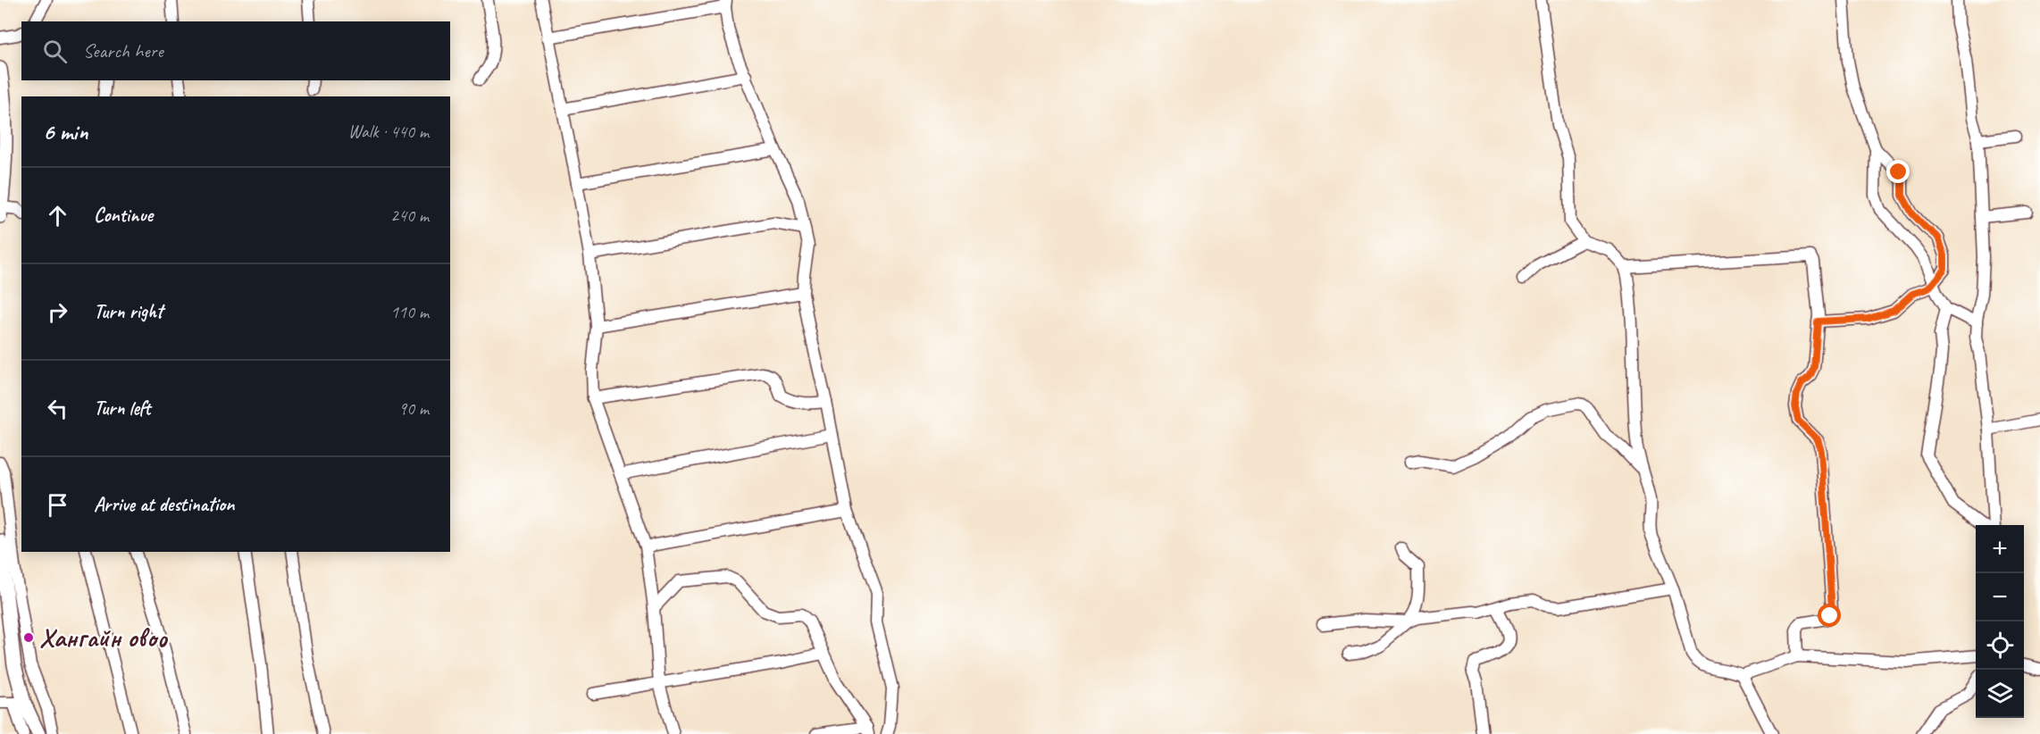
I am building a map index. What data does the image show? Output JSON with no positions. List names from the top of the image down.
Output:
{
  "places": ["Хангайн овоо"],
  "page": {
    "search": "Search here",
    "heading": ["6 min", "Walk · 440 m"],
    "list": [
      ["Continue", "240 m"],
      ["Turn right", "110 m"],
      ["Turn left", "90 m"],
      "Arrive at destination"
    ],
    "map_buttons": ["+", "−"]
  }
}
